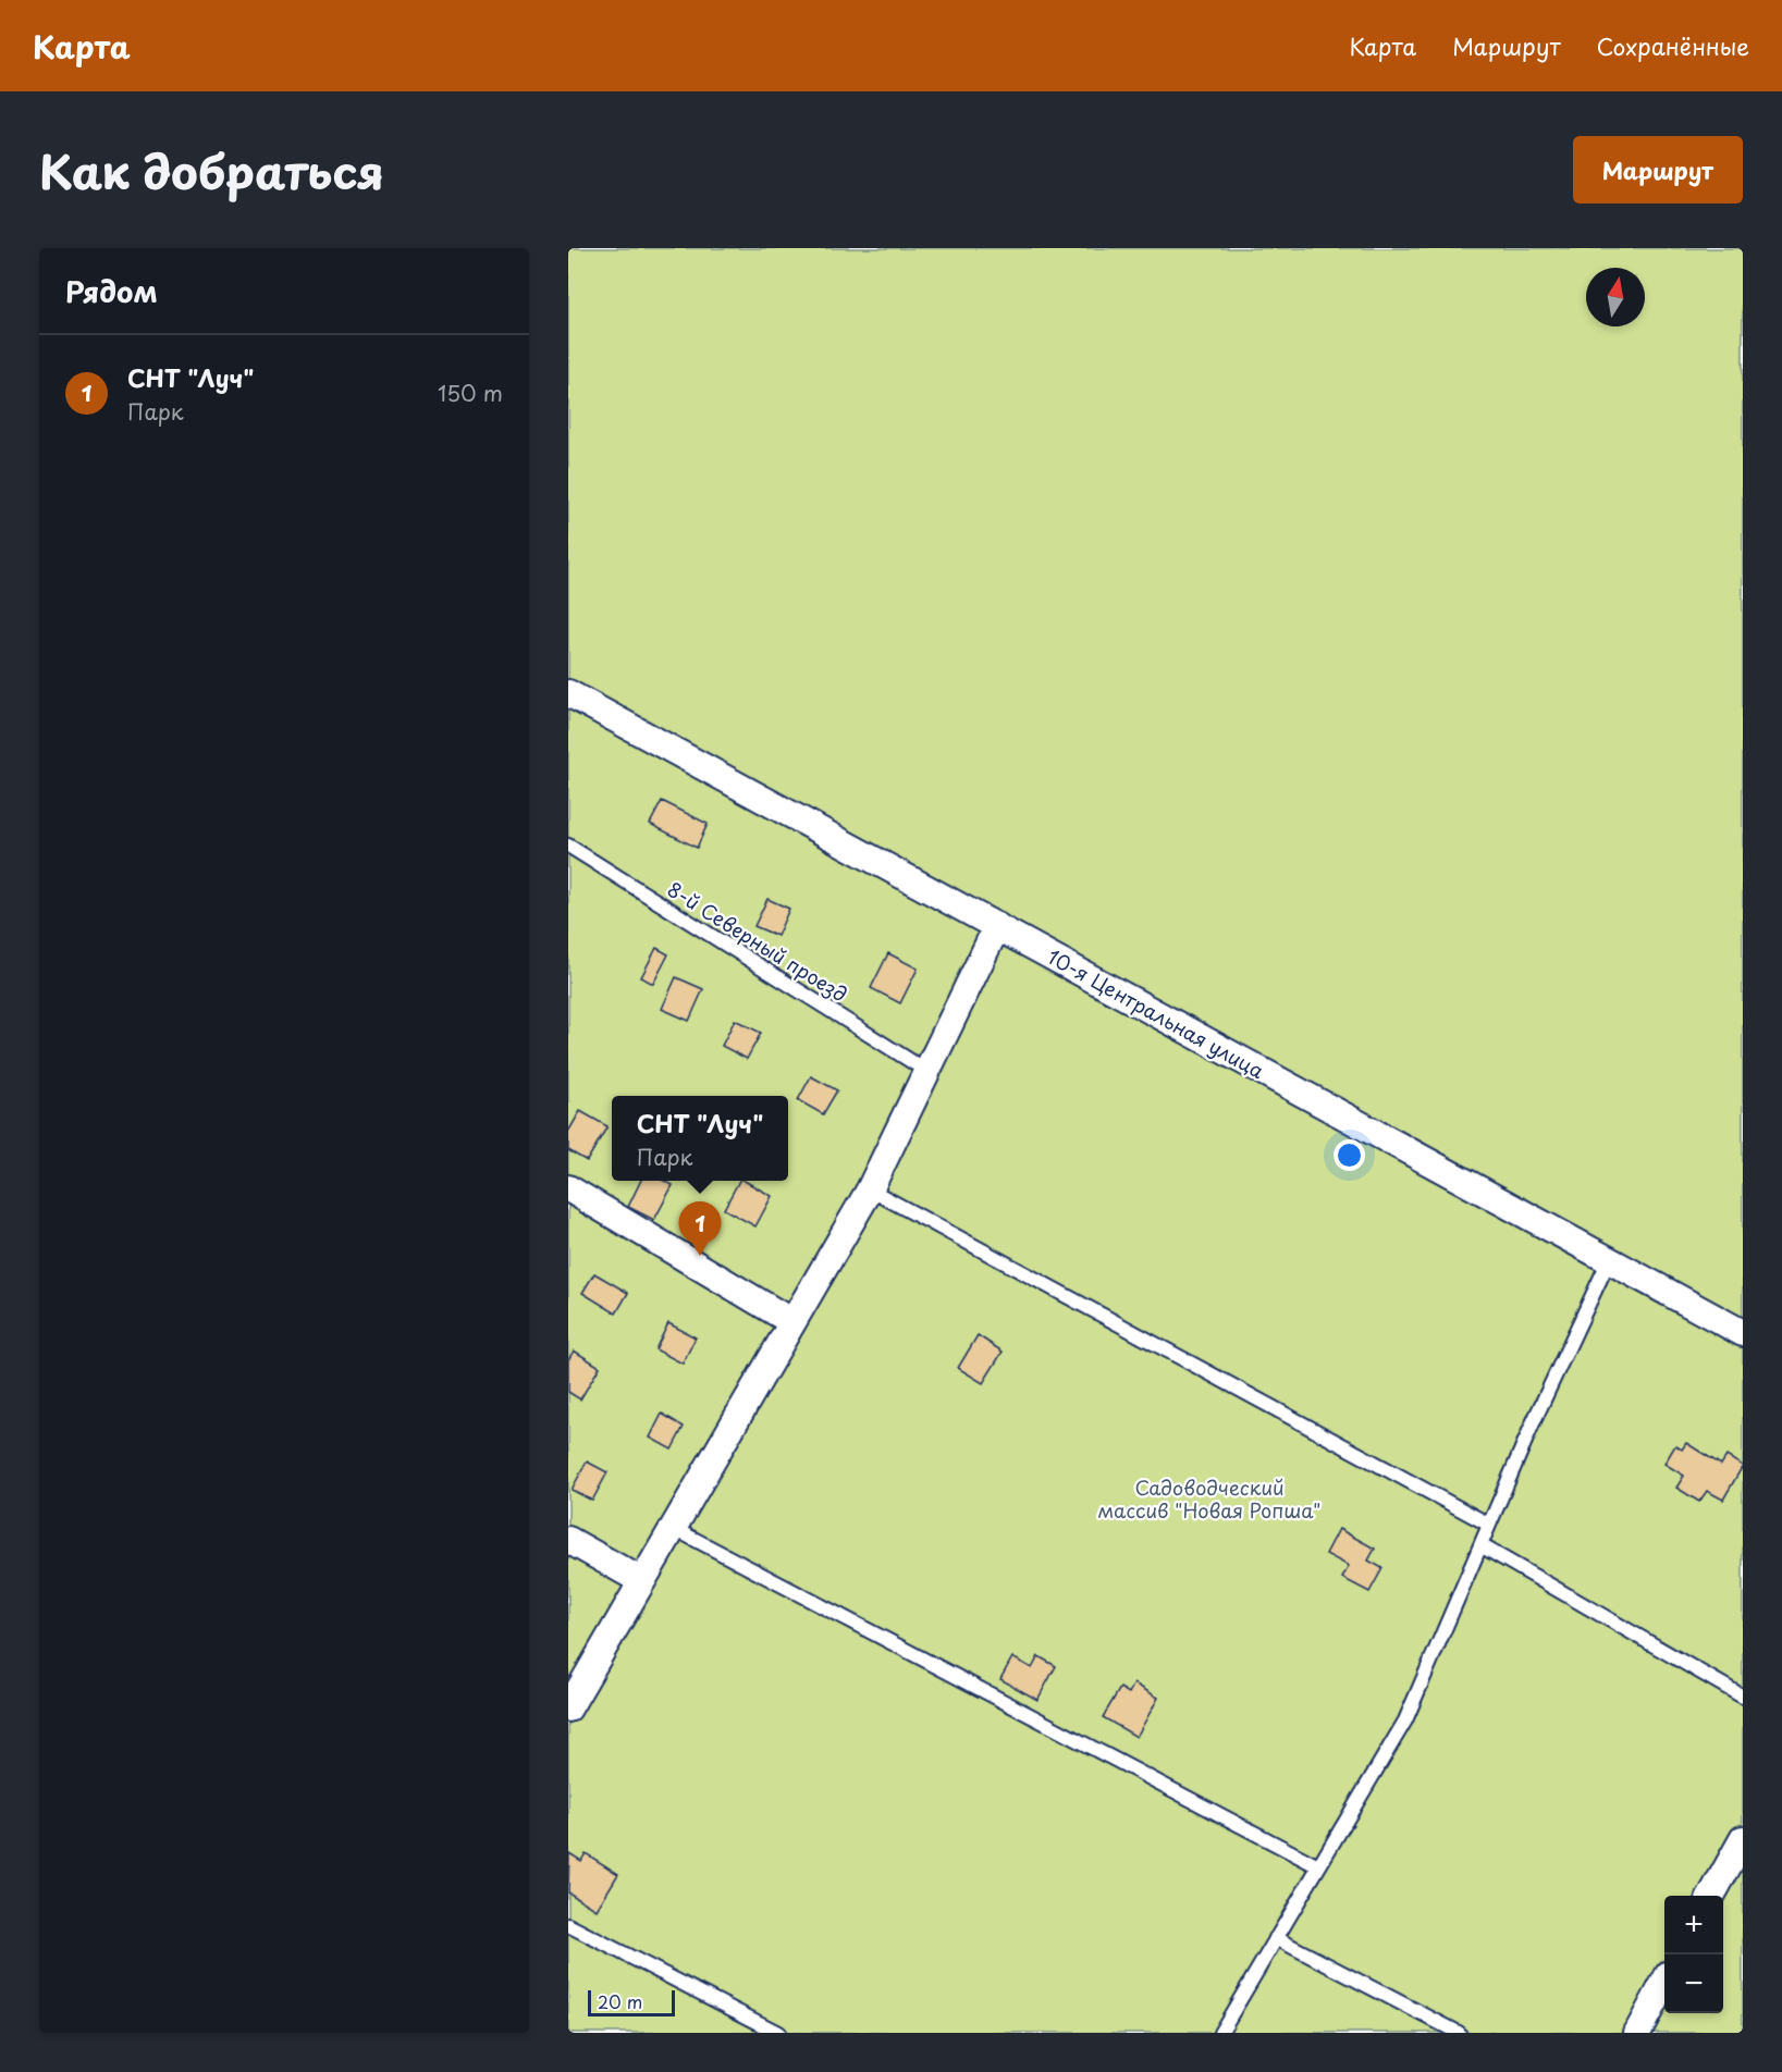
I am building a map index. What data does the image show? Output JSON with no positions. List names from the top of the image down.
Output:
{
  "streets": {
    "street": ["10-я Центральная улица"],
    "lane": ["8-й Северный проезд"]
  },
  "parks": ["Садоводческий массив \"Новая Ропша\""],
  "scale_bar": "20 m",
  "north": "top",
  "page": {
    "header": "Карта",
    "nav": ["Карта", "Маршрут", "Сохранённые"],
    "title": "Как добраться",
    "buttons": "Маршрут",
    "heading": "Рядом",
    "list": [
      {
        "mark": "1",
        "name": "СНТ \"Луч\"",
        "note": "Парк",
        "value": "150 m"
      }
    ],
    "popup": ["СНТ \"Луч\"", "Парк"],
    "pins": "1",
    "map_buttons": ["+", "−"],
    "scale": "20 m"
  }
}
